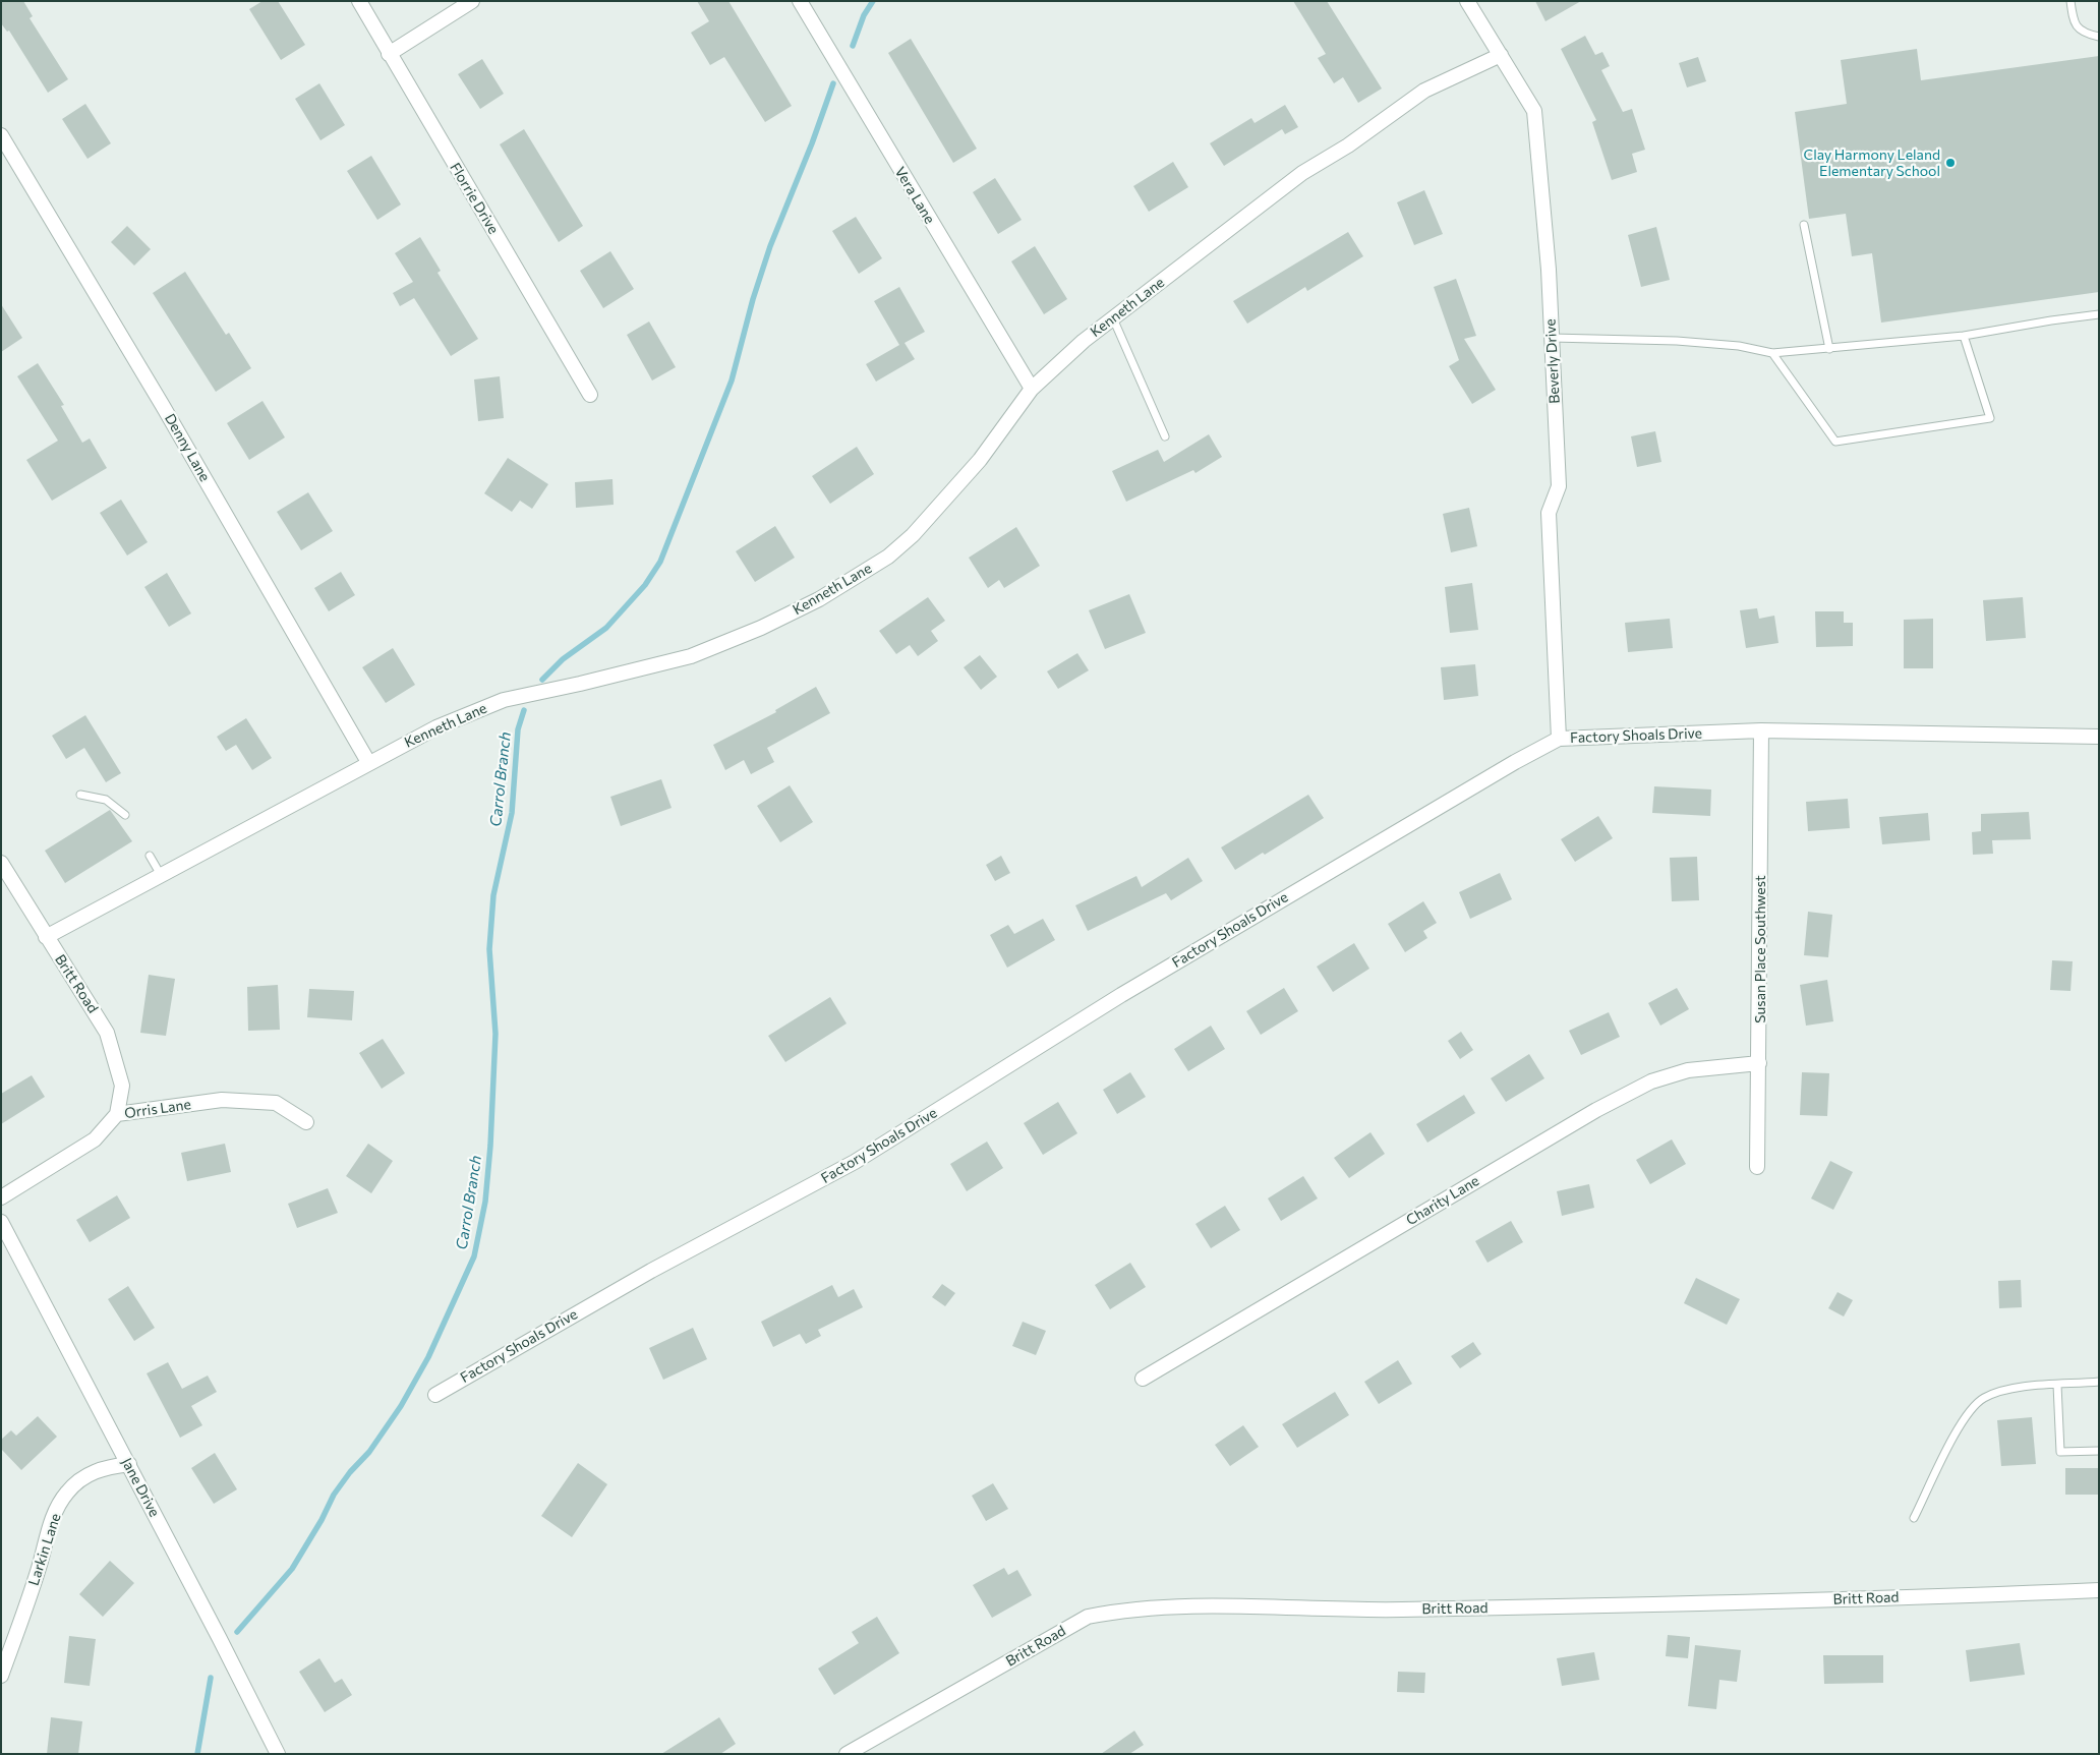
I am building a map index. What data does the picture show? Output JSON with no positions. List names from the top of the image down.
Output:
{
  "streets": {
    "street": [
      "Vera Lane",
      "Florrie Drive",
      "Kenneth Lane",
      "Beverly Drive",
      "Denny Lane",
      "Factory Shoals Drive",
      "Susan Place Southwest",
      "Britt Road",
      "Orris Lane",
      "Charity Lane",
      "Jane Drive",
      "Larkin Lane"
    ]
  },
  "crossings": [
    ["Vera Lane", "Kenneth Lane"],
    ["Kenneth Lane", "Beverly Drive"],
    ["Kenneth Lane", "Denny Lane"],
    ["Kenneth Lane", "Britt Road"],
    ["Beverly Drive", "Factory Shoals Drive"],
    ["Factory Shoals Drive", "Susan Place Southwest"],
    ["Susan Place Southwest", "Charity Lane"],
    ["Britt Road", "Orris Lane"],
    ["Jane Drive", "Larkin Lane"]
  ],
  "water": ["Carrol Branch"],
  "places": ["Clay Harmony Leland Elementary School"]
}
